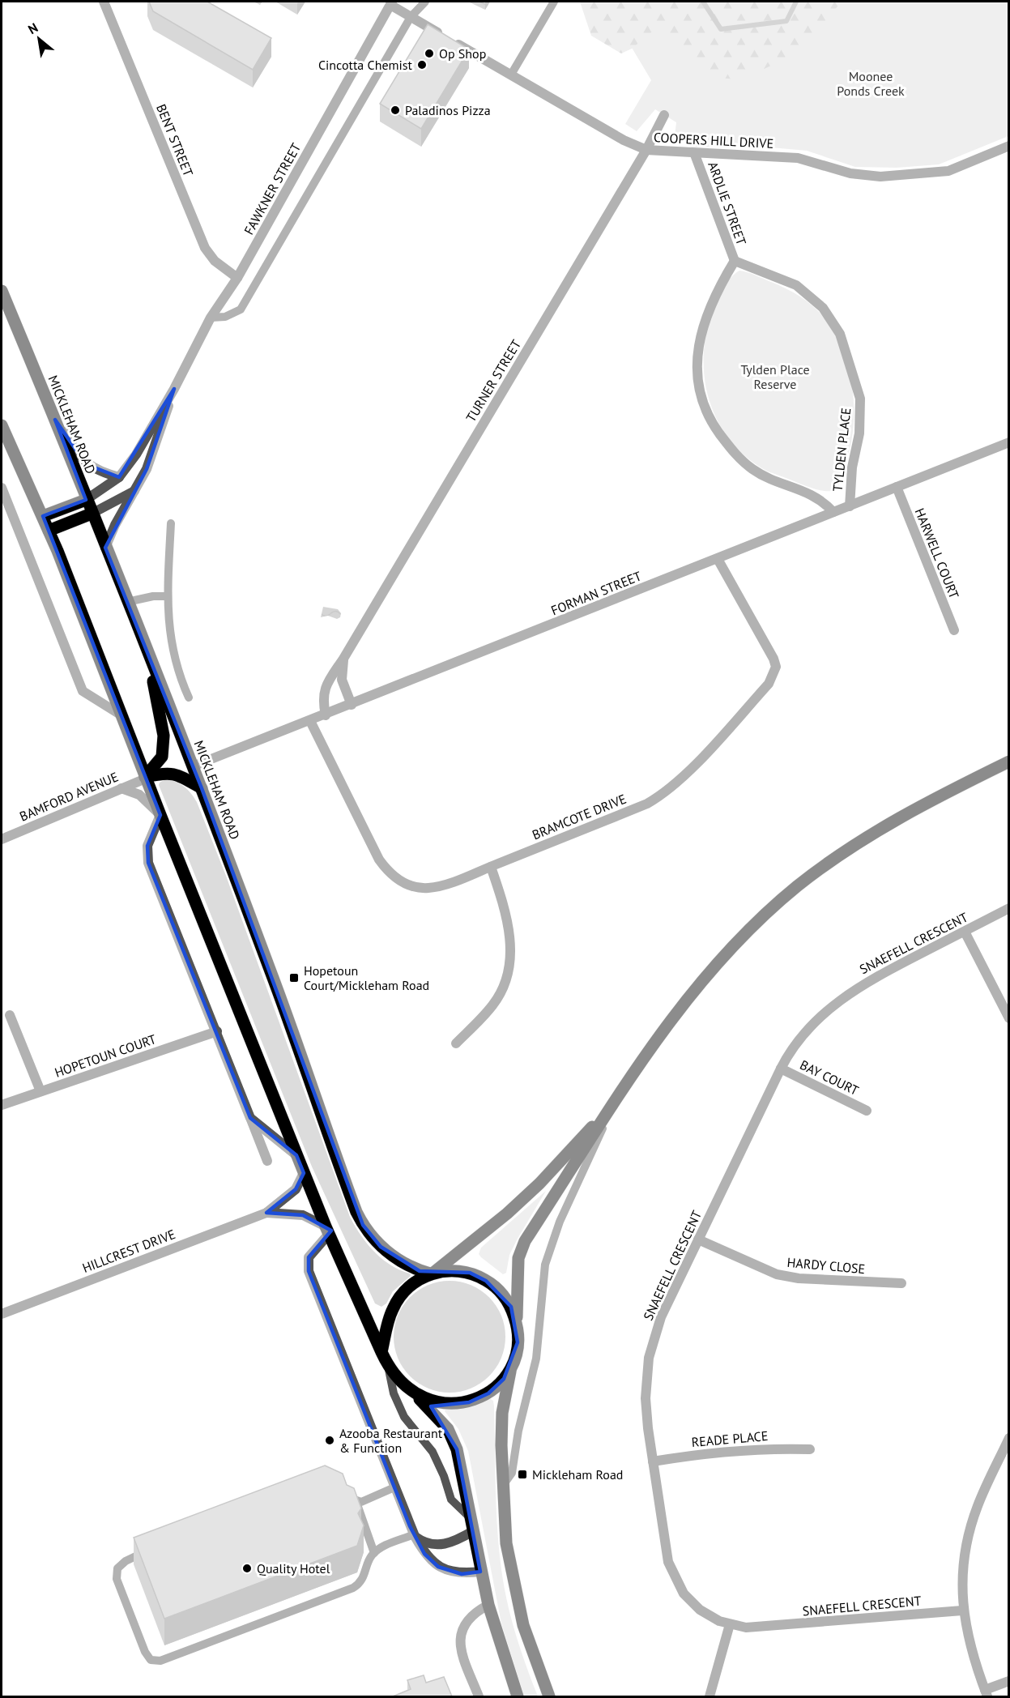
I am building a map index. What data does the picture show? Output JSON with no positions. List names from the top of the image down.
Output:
{
  "streets": {
    "main road": ["MICKLEHAM ROAD"],
    "street": [
      "BENT STREET",
      "COOPERS HILL DRIVE",
      "FAWKNER STREET",
      "ARDLIE STREET",
      "TURNER STREET",
      "TYLDEN PLACE",
      "HARWELL COURT",
      "FORMAN STREET",
      "BAMFORD AVENUE",
      "BRAMCOTE DRIVE",
      "SNAEFELL CRESCENT",
      "HOPETOUN COURT",
      "BAY COURT",
      "HILLCREST DRIVE",
      "HARDY CLOSE",
      "READE PLACE"
    ]
  },
  "crossings": [
    ["BENT STREET", "FAWKNER STREET"],
    ["COOPERS HILL DRIVE", "FAWKNER STREET"],
    ["COOPERS HILL DRIVE", "ARDLIE STREET"],
    ["COOPERS HILL DRIVE", "TURNER STREET"],
    ["FAWKNER STREET", "MICKLEHAM ROAD"],
    ["ARDLIE STREET", "TYLDEN PLACE"],
    ["TURNER STREET", "FORMAN STREET"],
    ["MICKLEHAM ROAD", "FORMAN STREET"],
    ["TYLDEN PLACE", "FORMAN STREET"],
    ["HARWELL COURT", "FORMAN STREET"],
    ["FORMAN STREET", "BRAMCOTE DRIVE"],
    ["SNAEFELL CRESCENT", "BAY COURT"],
    ["SNAEFELL CRESCENT", "HARDY CLOSE"],
    ["SNAEFELL CRESCENT", "READE PLACE"]
  ],
  "parks": ["Moonee Ponds Creek", "Tylden Place Reserve"],
  "places": {
    "other": [
      "Op Shop",
      "Cincotta Chemist",
      "Paladinos Pizza",
      "Azooba Restaurant & Function",
      "Quality Hotel"
    ],
    "transit": ["Hopetoun Court/Mickleham Road", "Mickleham Road"]
  },
  "north": "top left"
}
